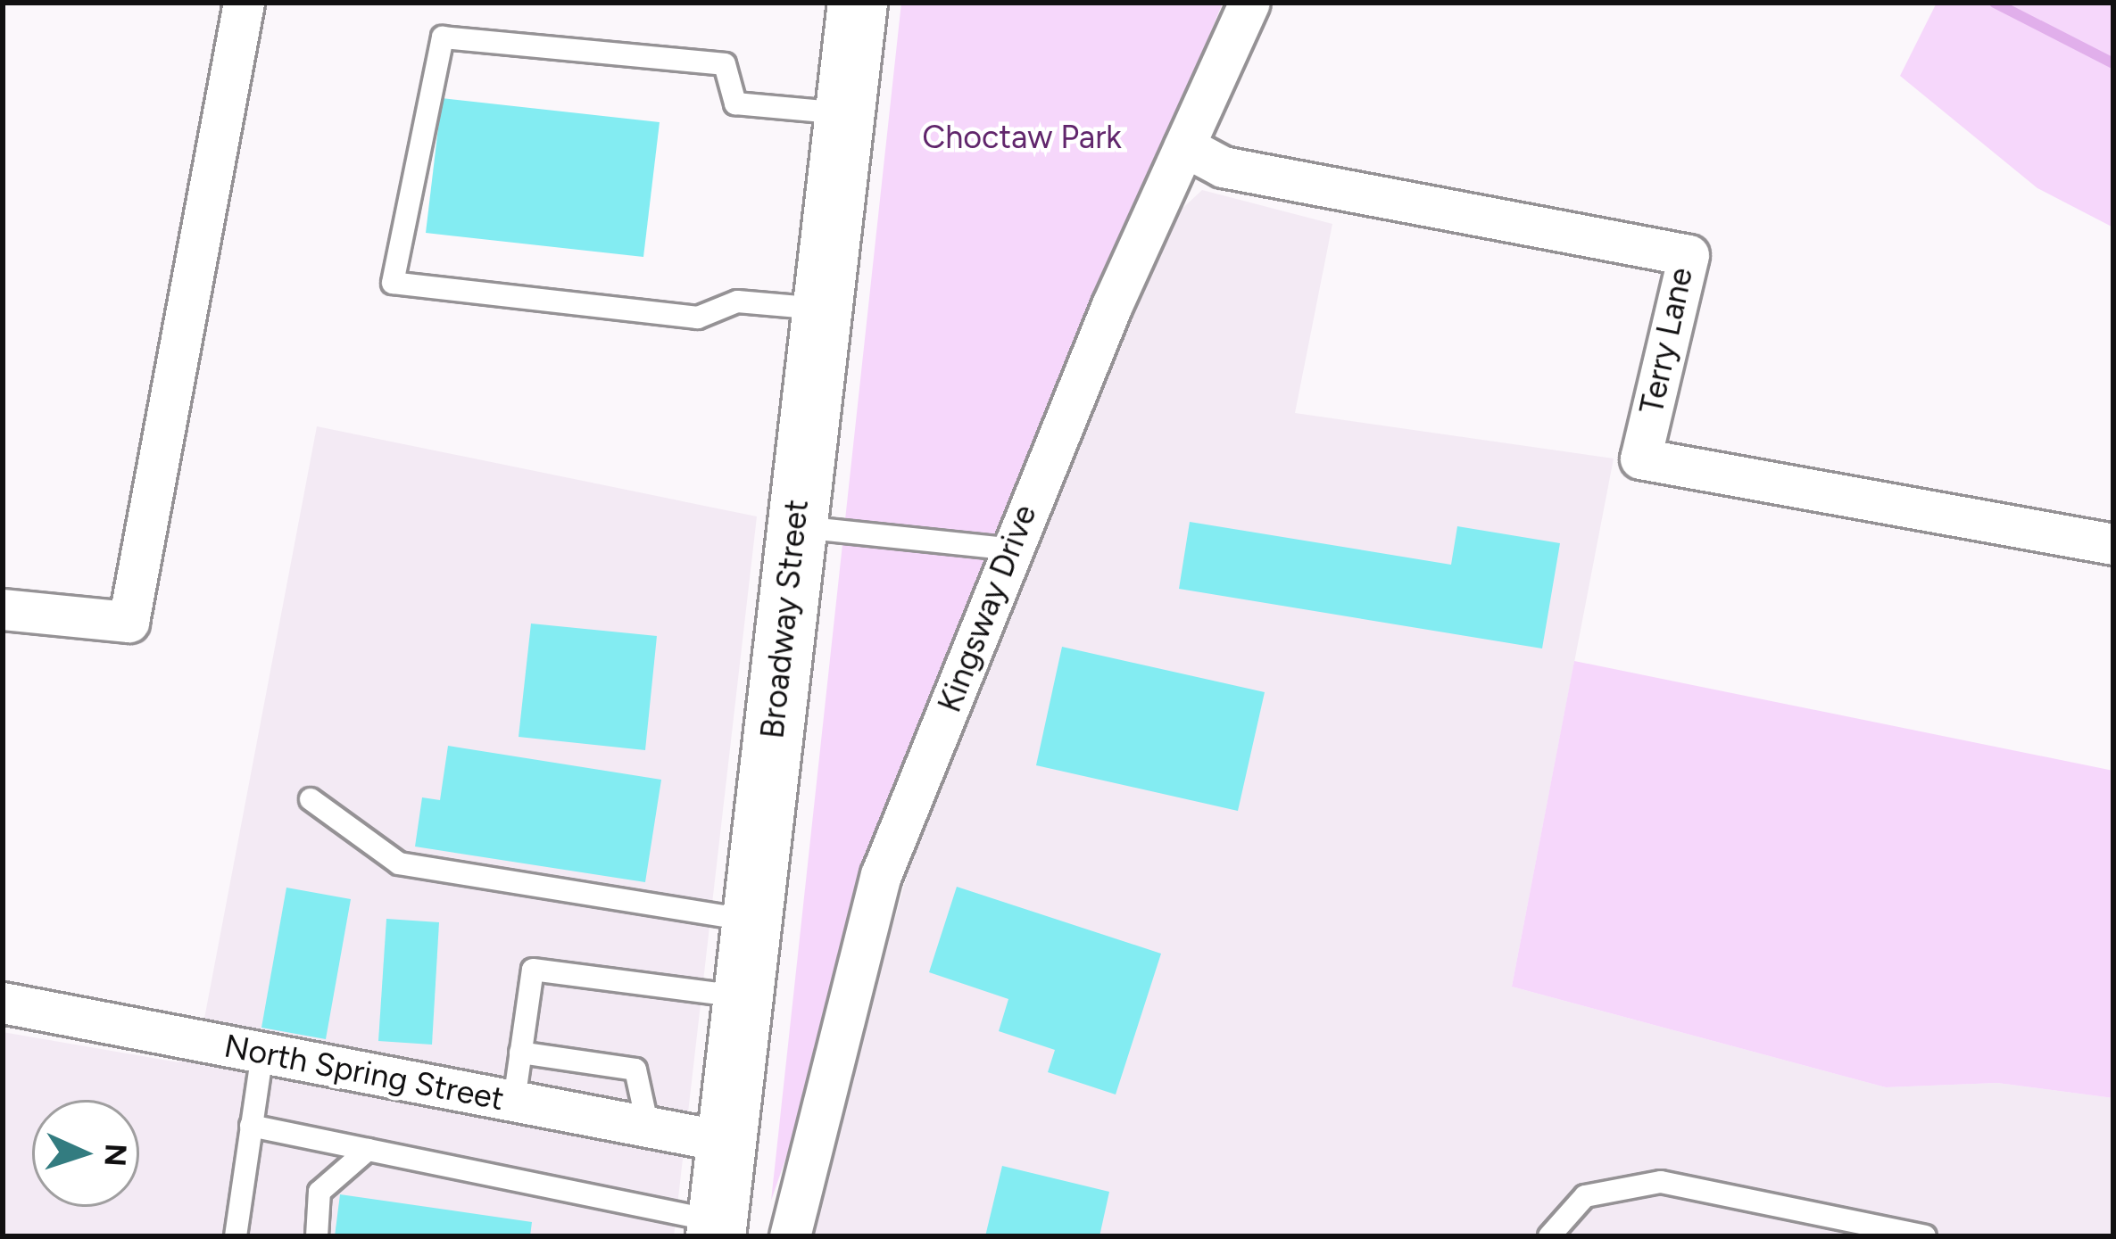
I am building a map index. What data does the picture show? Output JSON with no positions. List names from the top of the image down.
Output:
{
  "streets": {
    "main road": ["Broadway Street"],
    "street": ["Terry Lane", "Kingsway Drive", "North Spring Street"]
  },
  "crossings": [
    ["Terry Lane", "Kingsway Drive"],
    ["Broadway Street", "North Spring Street"]
  ],
  "parks": ["Choctaw Park"],
  "north": "right"
}
